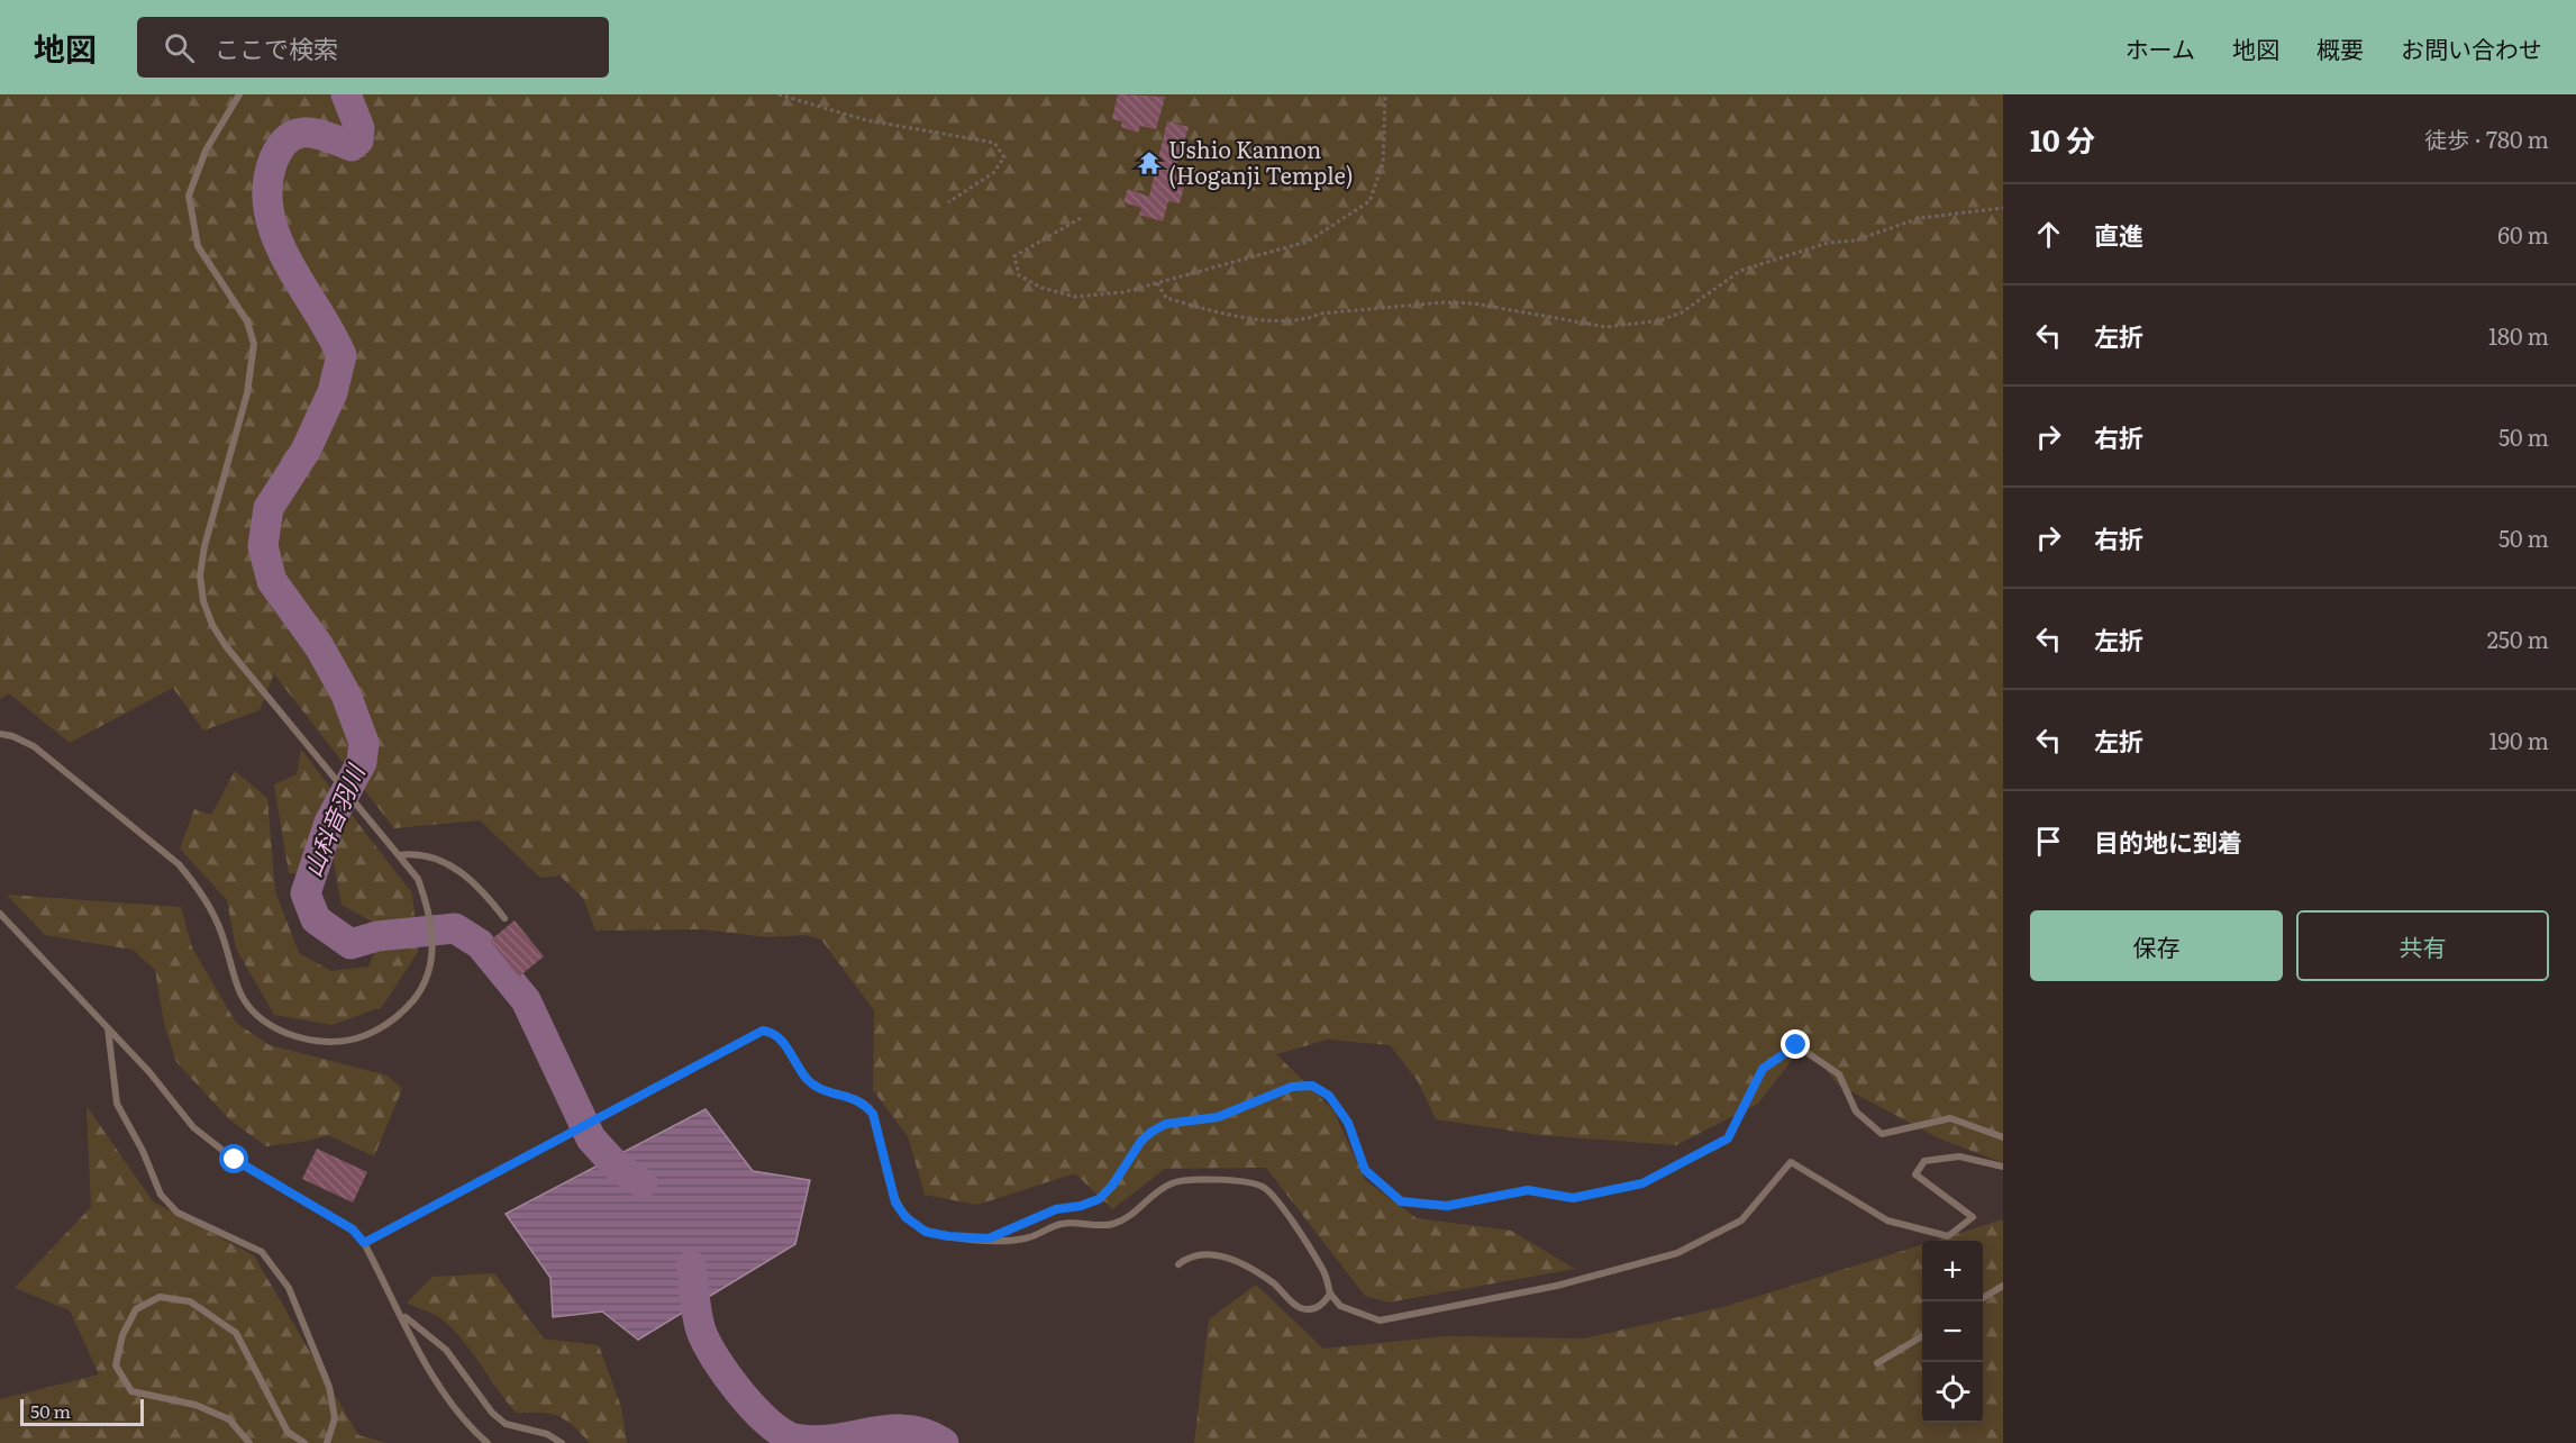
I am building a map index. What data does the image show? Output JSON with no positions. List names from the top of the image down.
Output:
{
  "water": ["山科音羽川"],
  "places": {
    "temple": ["Ushio Kannon (Hoganji Temple)"]
  },
  "scale_bar": "50 m",
  "page": {
    "header": "地図",
    "search": "ここで検索",
    "nav": [
      "ホーム",
      "地図",
      "概要",
      "お問い合わせ"
    ],
    "heading": ["10 分", "徒歩 · 780 m"],
    "list": [
      ["直進", "60 m"],
      ["左折", "180 m"],
      ["右折", "50 m"],
      ["右折", "50 m"],
      ["左折", "250 m"],
      ["左折", "190 m"],
      "目的地に到着"
    ],
    "buttons": ["保存", "共有"],
    "map_buttons": ["+", "−"],
    "scale": "50 m"
  }
}
